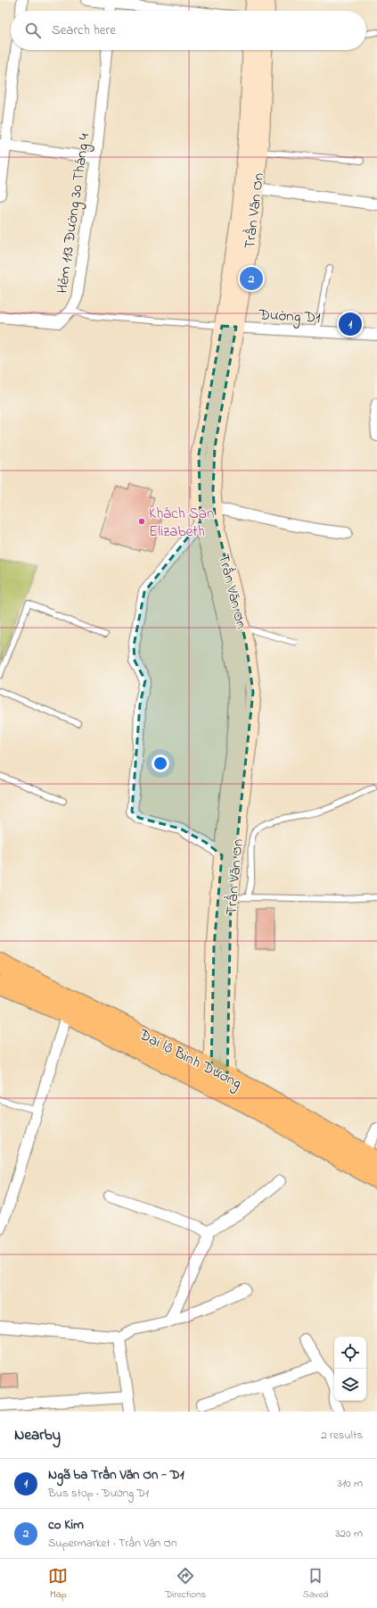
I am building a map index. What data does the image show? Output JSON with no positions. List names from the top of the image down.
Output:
{
  "streets": {
    "highway": ["Đại lộ Bình Dương"],
    "street": ["Trần Văn Ơn", "Hẻm 113 Đường 30 Tháng 4", "Đường D1"]
  },
  "crossings": [
    ["Trần Văn Ơn", "Đường D1"],
    ["Trần Văn Ơn", "Đại lộ Bình Dương"]
  ],
  "places": ["Khách Sạn Elizabeth"],
  "page": {
    "search": "Search here",
    "pins": ["2", "1"],
    "heading": ["Nearby", "2 results"],
    "list": [
      {
        "mark": "1",
        "name": "Ngã ba Trần Văn Ơn - D1",
        "note": "Bus stop · Đường D1",
        "value": "310 m"
      },
      {
        "mark": "2",
        "name": "co Kim",
        "note": "Supermarket · Trần Văn Ơn",
        "value": "320 m"
      }
    ],
    "nav": ["Map", "Directions", "Saved"]
  }
}
